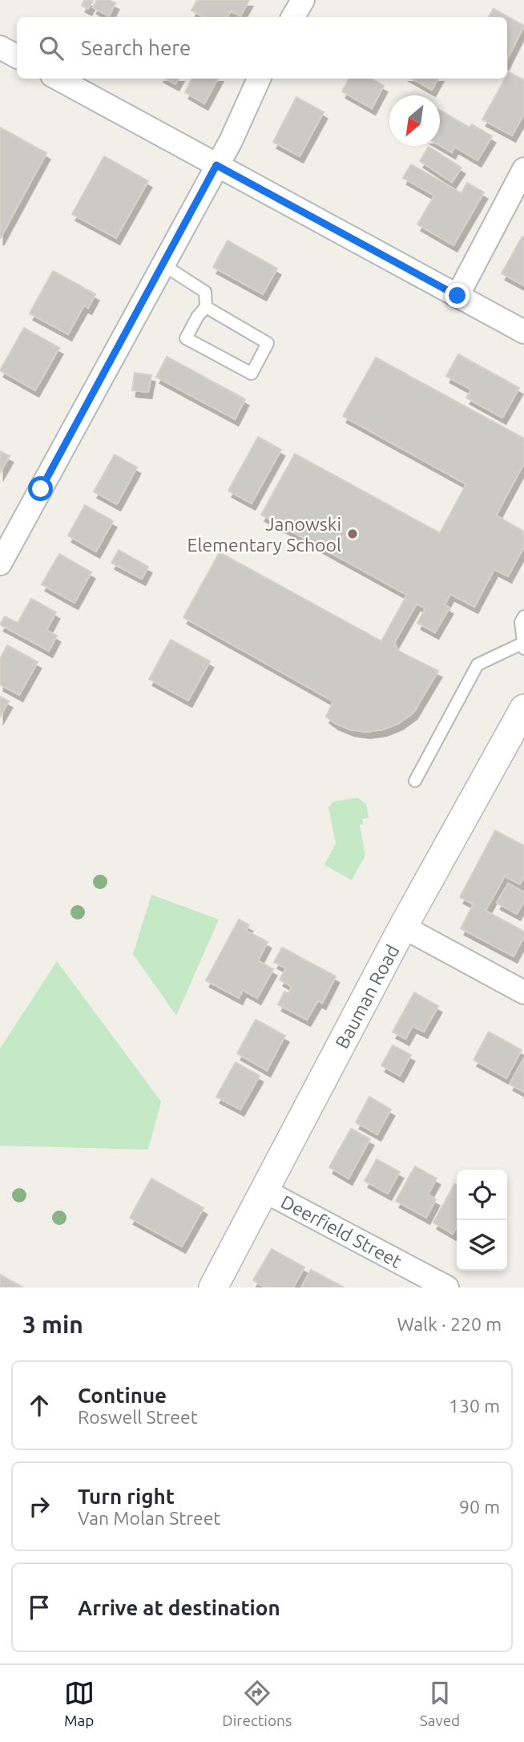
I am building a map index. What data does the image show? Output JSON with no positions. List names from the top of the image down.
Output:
{
  "streets": {
    "street": ["Bauman Road", "Deerfield Street"]
  },
  "crossings": [
    ["Bauman Road", "Deerfield Street"]
  ],
  "places": ["Janowski Elementary School"],
  "north": "bottom left",
  "page": {
    "search": "Search here",
    "heading": ["3 min", "Walk · 220 m"],
    "list": [
      ["Continue", "Roswell Street", "130 m"],
      ["Turn right", "Van Molan Street", "90 m"],
      "Arrive at destination"
    ],
    "nav": ["Map", "Directions", "Saved"]
  }
}
